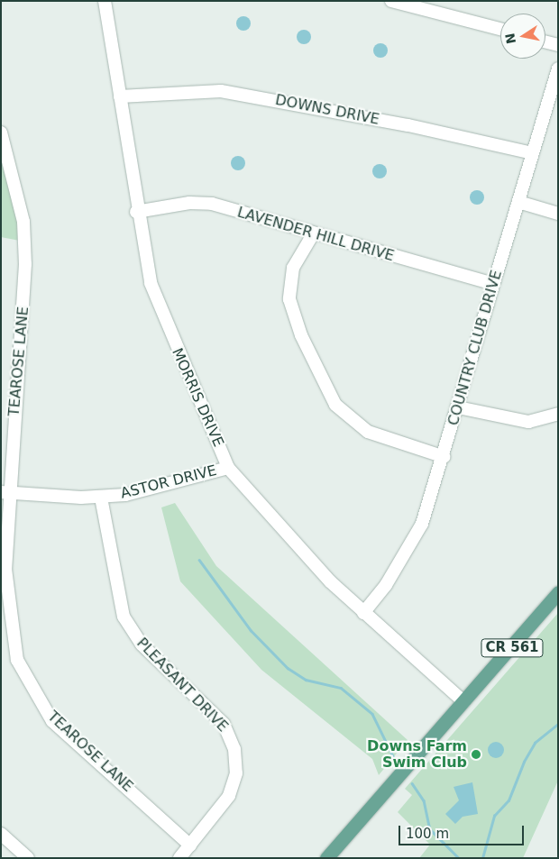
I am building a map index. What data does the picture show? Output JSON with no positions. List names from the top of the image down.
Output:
{
  "streets": {
    "main road": ["CR 561"],
    "street": [
      "DOWNS DRIVE",
      "LAVENDER HILL DRIVE",
      "COUNTRY CLUB DRIVE",
      "TEAROSE LANE",
      "MORRIS DRIVE",
      "ASTOR DRIVE",
      "PLEASANT DRIVE"
    ]
  },
  "crossings": [
    ["DOWNS DRIVE", "COUNTRY CLUB DRIVE"],
    ["DOWNS DRIVE", "MORRIS DRIVE"],
    ["LAVENDER HILL DRIVE", "COUNTRY CLUB DRIVE"],
    ["LAVENDER HILL DRIVE", "MORRIS DRIVE"],
    ["COUNTRY CLUB DRIVE", "MORRIS DRIVE"],
    ["TEAROSE LANE", "ASTOR DRIVE"],
    ["TEAROSE LANE", "PLEASANT DRIVE"],
    ["MORRIS DRIVE", "ASTOR DRIVE"],
    ["MORRIS DRIVE", "CR 561"],
    ["ASTOR DRIVE", "PLEASANT DRIVE"]
  ],
  "places": ["Downs Farm Swim Club"],
  "scale_bar": "100 m",
  "north": "left"
}
